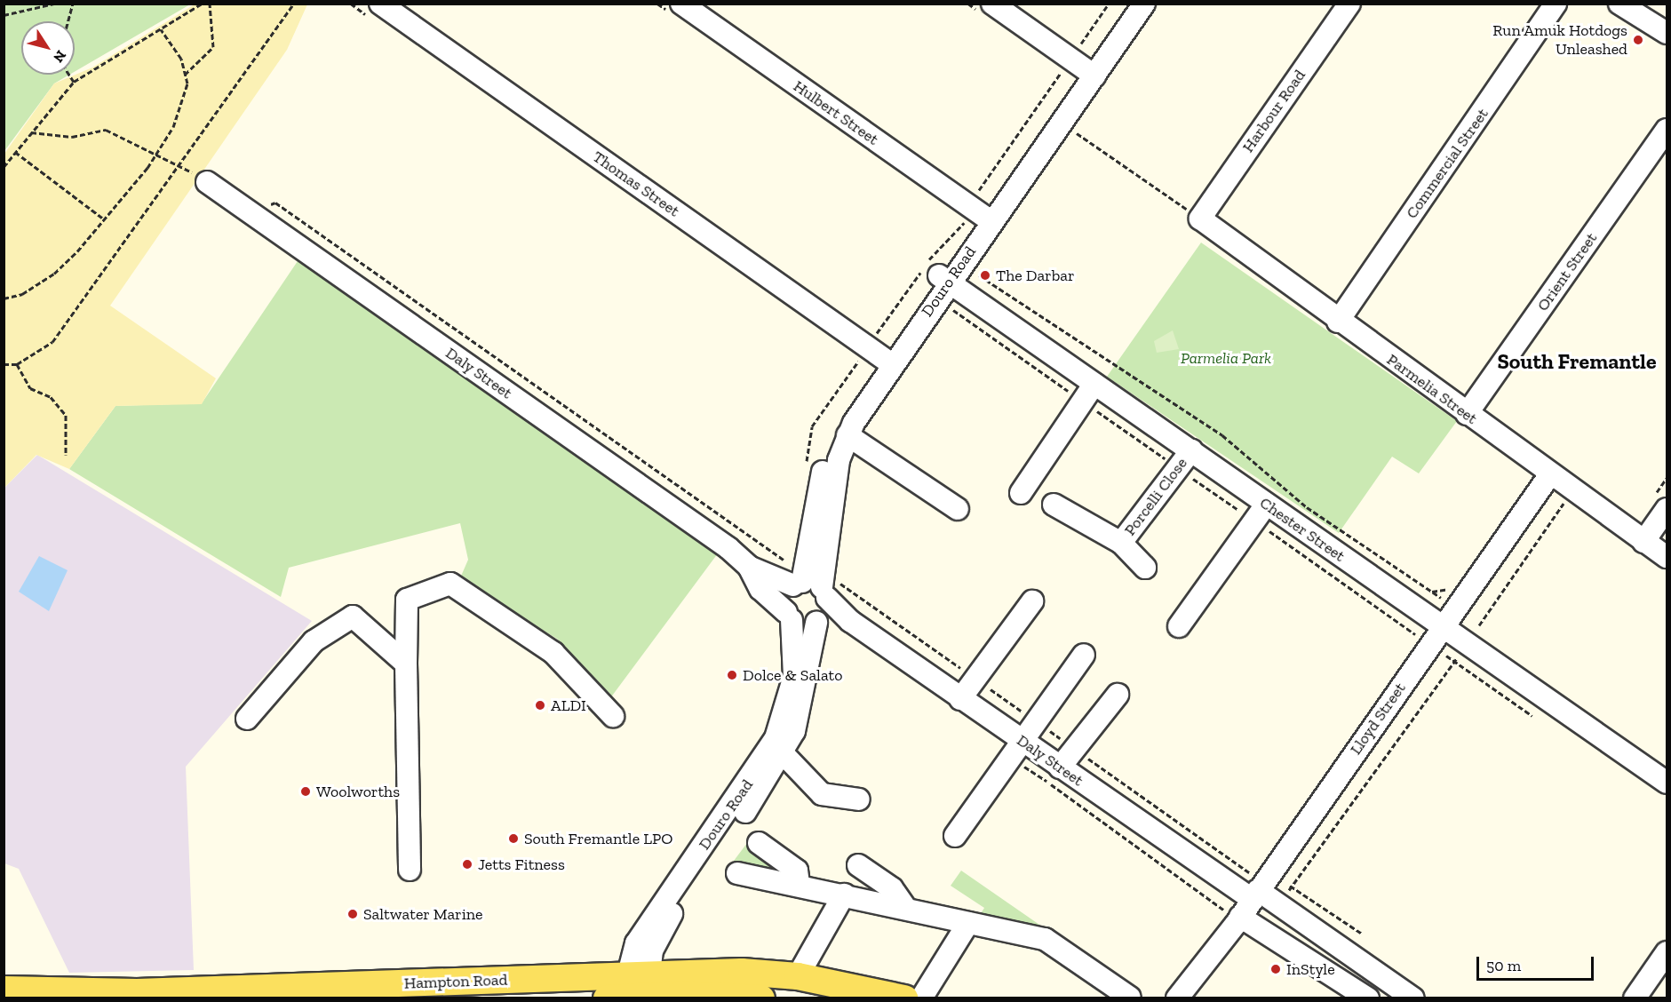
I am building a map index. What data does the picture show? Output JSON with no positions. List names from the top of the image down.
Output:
{
  "streets": {
    "main road": ["Hampton Road"],
    "street": [
      "Harbour Road",
      "Hulbert Street",
      "Commercial Street",
      "Thomas Street",
      "Orient Street",
      "Douro Road",
      "Daly Street",
      "Parmelia Street",
      "Porcelli Close",
      "Chester Street",
      "Lloyd Street"
    ]
  },
  "crossings": [
    ["Harbour Road", "Parmelia Street"],
    ["Hulbert Street", "Douro Road"],
    ["Commercial Street", "Parmelia Street"],
    ["Thomas Street", "Douro Road"],
    ["Orient Street", "Parmelia Street"],
    ["Douro Road", "Daly Street"],
    ["Douro Road", "Chester Street"],
    ["Douro Road", "Hampton Road"],
    ["Daly Street", "Lloyd Street"],
    ["Parmelia Street", "Lloyd Street"],
    ["Porcelli Close", "Chester Street"],
    ["Chester Street", "Lloyd Street"]
  ],
  "districts": ["South Fremantle"],
  "parks": ["Parmelia Park"],
  "places": [
    "Run Amuk Hotdogs Unleashed",
    "The Darbar",
    "Dolce & Salato",
    "ALDI",
    "Woolworths",
    "South Fremantle LPO",
    "Jetts Fitness",
    "Saltwater Marine",
    "InStyle"
  ],
  "scale_bar": "50 m",
  "north": "bottom right"
}
